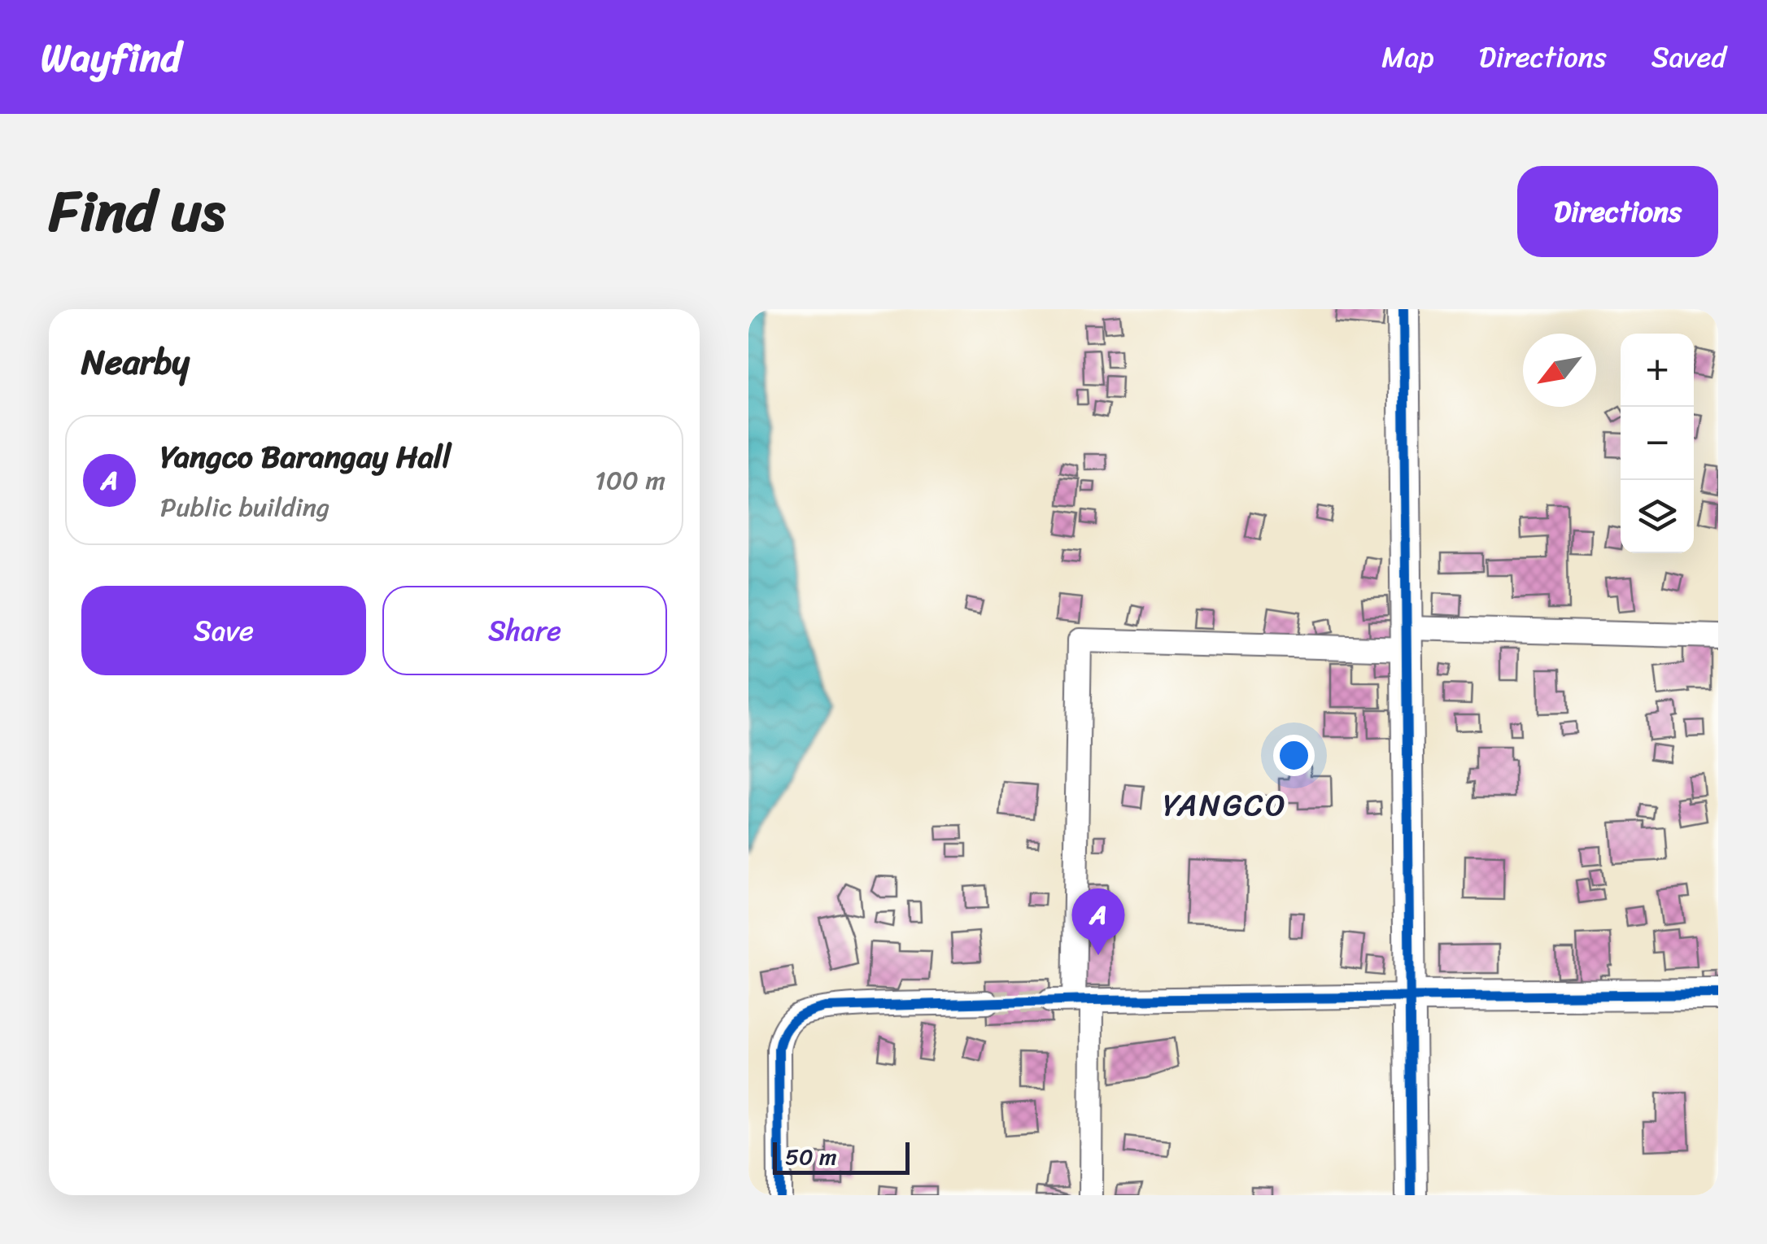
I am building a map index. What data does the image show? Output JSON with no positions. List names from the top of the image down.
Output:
{
  "districts": ["YANGCO"],
  "scale_bar": "50 m",
  "north": "bottom left",
  "page": {
    "header": "Wayfind",
    "nav": ["Map", "Directions", "Saved"],
    "title": "Find us",
    "buttons": [
      "Directions",
      ["Save", "Share"]
    ],
    "heading": "Nearby",
    "map_buttons": ["+", "−"],
    "list": [
      {
        "mark": "A",
        "name": "Yangco Barangay Hall",
        "note": "Public building",
        "value": "100 m"
      }
    ],
    "pins": "A",
    "scale": "50 m"
  }
}
